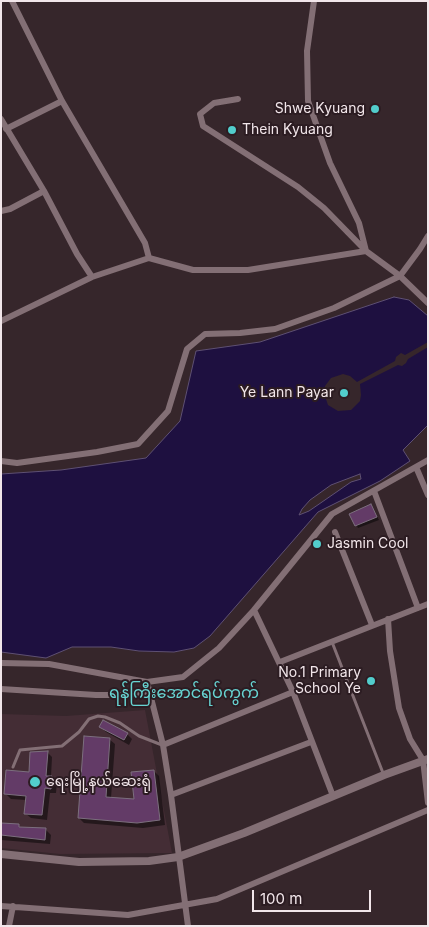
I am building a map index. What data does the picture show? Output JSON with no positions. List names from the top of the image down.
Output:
{
  "districts": ["ရန်ကြီးအောင်ရပ်ကွက်"],
  "places": [
    "Shwe Kyuang",
    "Thein Kyuang",
    "Ye Lann Payar",
    "Jasmin Cool",
    "No.1 Primary School Ye",
    "ရေးမြို့နယ်ဆေးရုံ"
  ],
  "scale_bar": "100 m"
}
